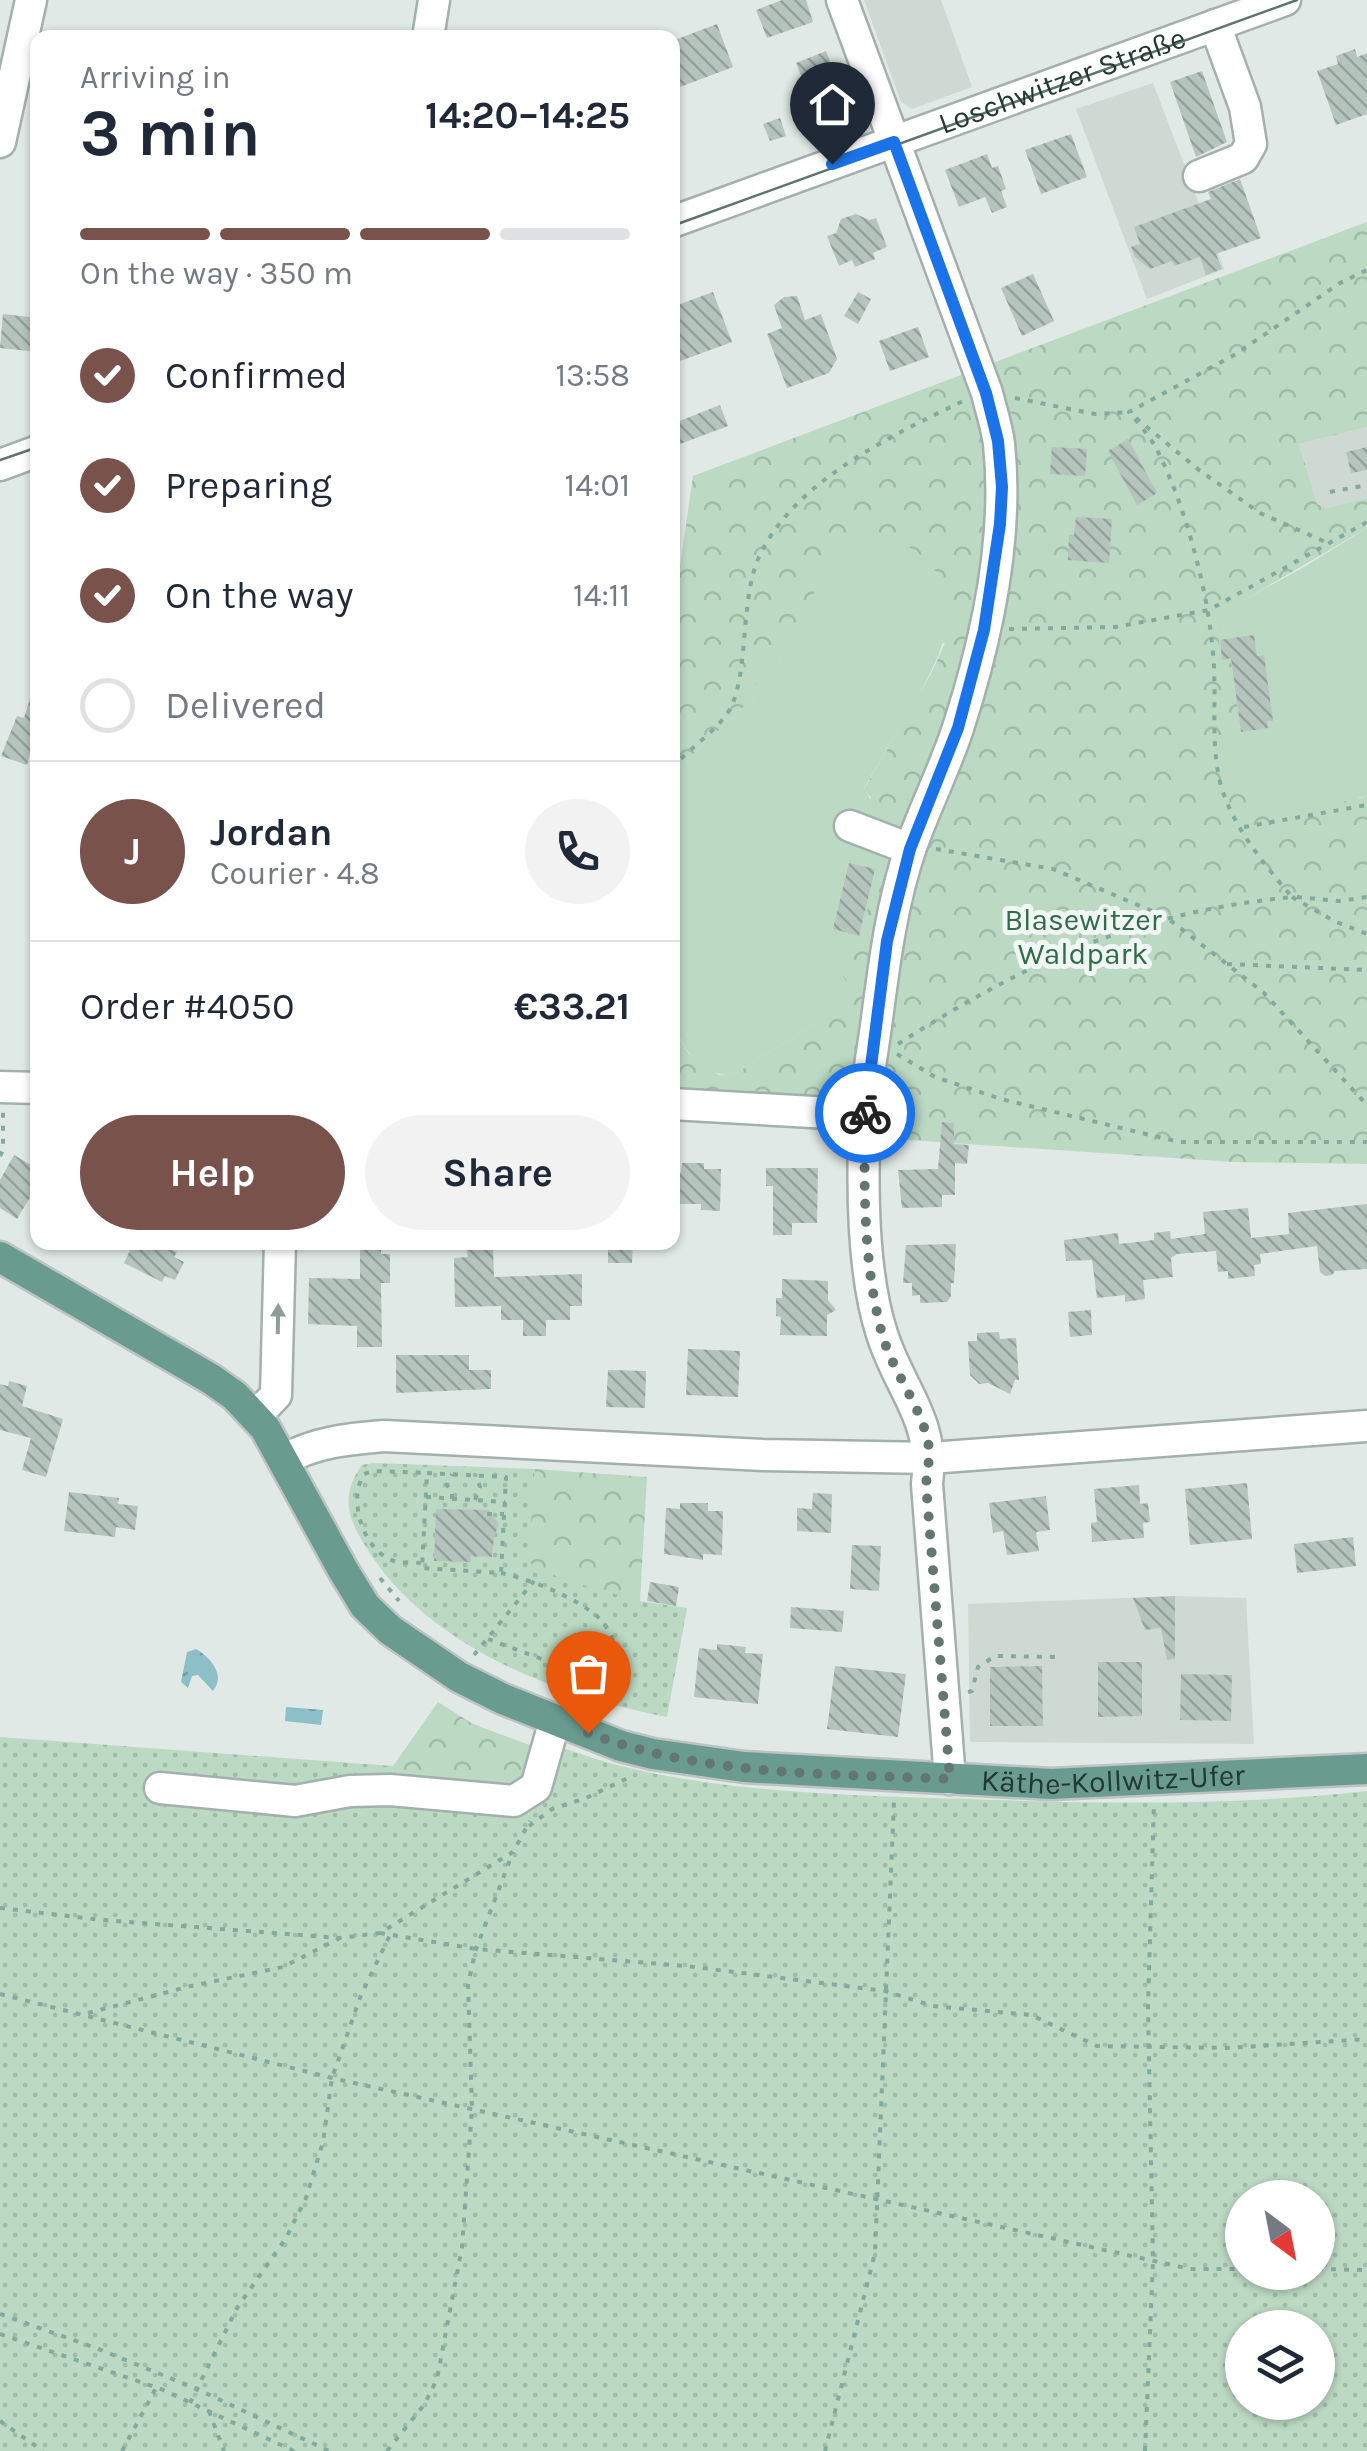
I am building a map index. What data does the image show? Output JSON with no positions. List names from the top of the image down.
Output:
{
  "streets": {
    "main road": ["Käthe-Kollwitz-Ufer"],
    "street": ["Loschwitzer Straße"]
  },
  "parks": ["Blasewitzer Waldpark"],
  "north": "bottom right",
  "page": {
    "heading": ["3 min", "Arriving in", "14:20–14:25"],
    "panel": [
      "Jordan",
      "Courier · 4.8",
      "Order #4050",
      "€33.21"
    ],
    "bar": "On the way · 350 m",
    "list": [
      ["Confirmed", "13:58"],
      ["Preparing", "14:01"],
      ["On the way", "14:11"],
      "Delivered"
    ],
    "round": "J",
    "buttons": ["Help", "Share"]
  }
}
